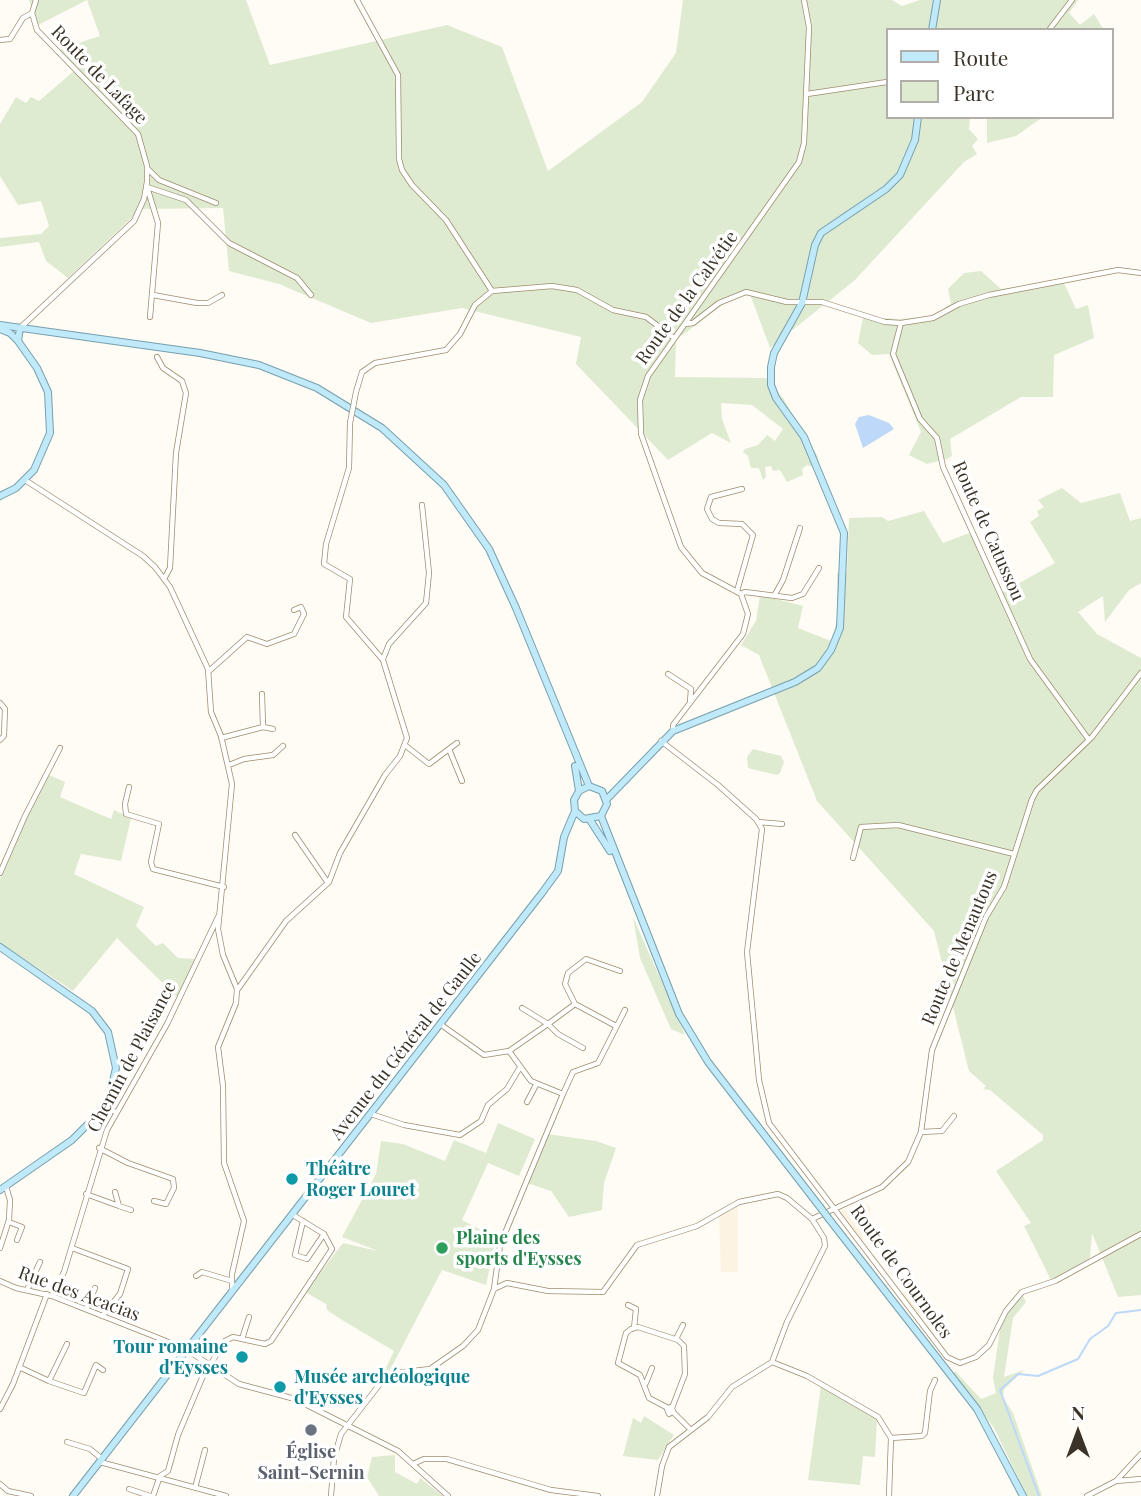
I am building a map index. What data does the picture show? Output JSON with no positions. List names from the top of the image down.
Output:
{
  "streets": {
    "main road": ["Avenue du Général de Gaulle"],
    "street": [
      "Route de Lafage",
      "Route de la Calvétie",
      "Route de Catussou",
      "Route de Menautous",
      "Chemin de Plaisance",
      "Route de Cournoles",
      "Rue des Acacias"
    ]
  },
  "crossings": [
    ["Route de Catussou", "Route de Menautous"],
    ["Route de Menautous", "Route de Cournoles"],
    ["Avenue du Général de Gaulle", "Rue des Acacias"],
    ["Chemin de Plaisance", "Rue des Acacias"]
  ],
  "places": [
    "Théâtre Roger Louret",
    "Plaine des sports d'Eysses",
    "Tour romaine d'Eysses",
    "Musée archéologique d'Eysses",
    "Église Saint-Sernin"
  ],
  "legend": ["Route", "Parc"],
  "north": "top"
}
